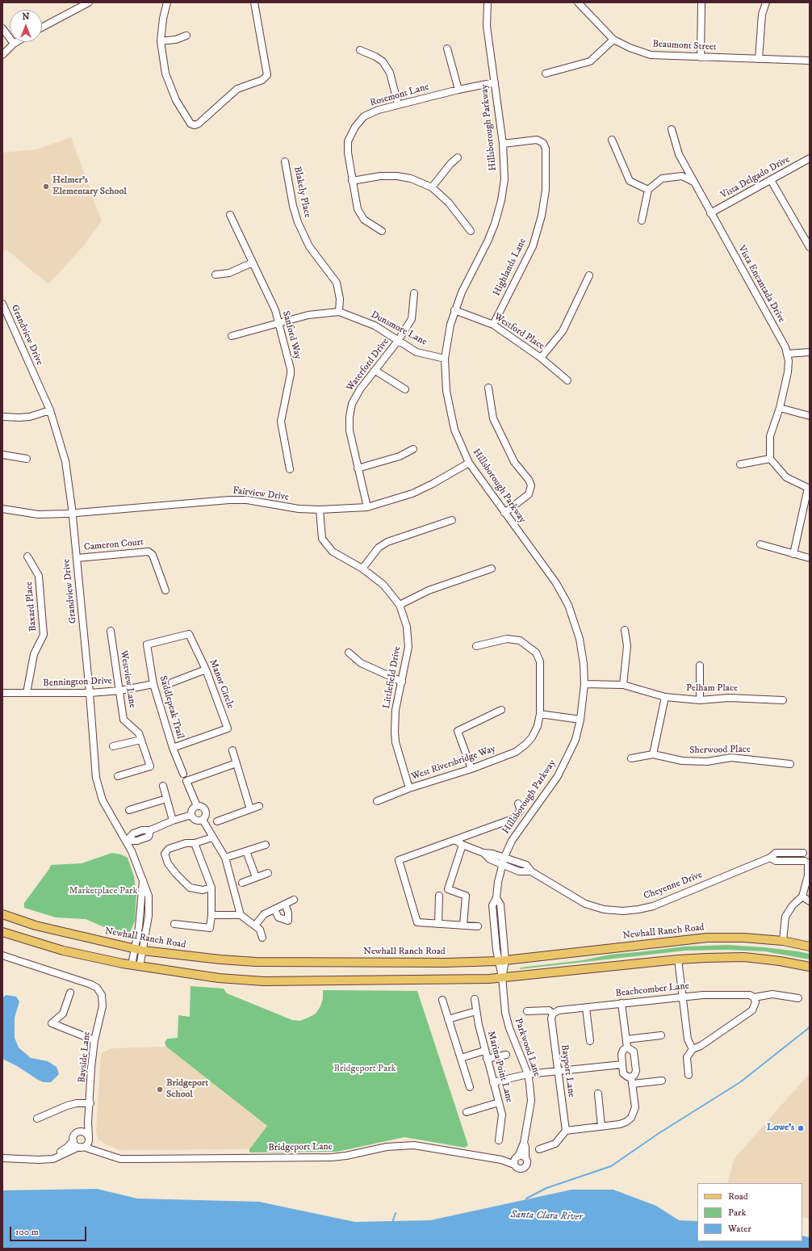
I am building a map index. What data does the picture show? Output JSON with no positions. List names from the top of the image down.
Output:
{
  "streets": {
    "main road": ["Newhall Ranch Road"],
    "street": [
      "Beaumont Street",
      "Rosemont Lane",
      "Hillsborough Parkway",
      "Vista Delgado Drive",
      "Blakely Place",
      "Highlands Lane",
      "Vista Encantada Drive",
      "Dunsmore Lane",
      "Westford Place",
      "Grandview Drive",
      "Sanford Way",
      "Waterford Drive",
      "Fairview Drive",
      "Cameron Court",
      "Baxard Place",
      "Littlefield Drive",
      "Westview Lane",
      "Bennington Drive",
      "Manor Circle",
      "Pelham Place",
      "Saddlepeak Trail",
      "Sherwood Place",
      "West Riversbridge Way",
      "Cheyenne Drive",
      "Beachcomber Lane",
      "Parkwood Lane",
      "Bayside Lane",
      "Marina Point Lane",
      "Bayport Lane",
      "Bridgeport Lane"
    ]
  },
  "crossings": [
    ["Rosemont Lane", "Hillsborough Parkway"],
    ["Hillsborough Parkway", "Highlands Lane"],
    ["Hillsborough Parkway", "Dunsmore Lane"],
    ["Hillsborough Parkway", "Westford Place"],
    ["Hillsborough Parkway", "Fairview Drive"],
    ["Hillsborough Parkway", "Pelham Place"],
    ["Hillsborough Parkway", "Cheyenne Drive"],
    ["Hillsborough Parkway", "Newhall Ranch Road"],
    ["Hillsborough Parkway", "Parkwood Lane"],
    ["Vista Delgado Drive", "Vista Encantada Drive"],
    ["Blakely Place", "Dunsmore Lane"],
    ["Highlands Lane", "Westford Place"],
    ["Dunsmore Lane", "Sanford Way"],
    ["Dunsmore Lane", "Waterford Drive"],
    ["Grandview Drive", "Fairview Drive"],
    ["Grandview Drive", "Cameron Court"],
    ["Grandview Drive", "Bennington Drive"],
    ["Grandview Drive", "Newhall Ranch Road"],
    ["Waterford Drive", "Fairview Drive"],
    ["Fairview Drive", "Littlefield Drive"],
    ["Baxard Place", "Bennington Drive"],
    ["Littlefield Drive", "West Riversbridge Way"],
    ["Westview Lane", "Bennington Drive"],
    ["Bennington Drive", "Saddlepeak Trail"],
    ["Manor Circle", "Saddlepeak Trail"],
    ["Newhall Ranch Road", "Parkwood Lane"],
    ["Beachcomber Lane", "Bayport Lane"],
    ["Parkwood Lane", "Bridgeport Lane"],
    ["Bayside Lane", "Bridgeport Lane"]
  ],
  "water": ["Santa Clara River"],
  "parks": ["Marketplace Park", "Bridgeport Park"],
  "places": ["Helmer's Elementary School", "Bridgeport School", "Lowe's"],
  "legend": ["Road", "Park", "Water"],
  "scale_bar": "100 m",
  "north": "top"
}
